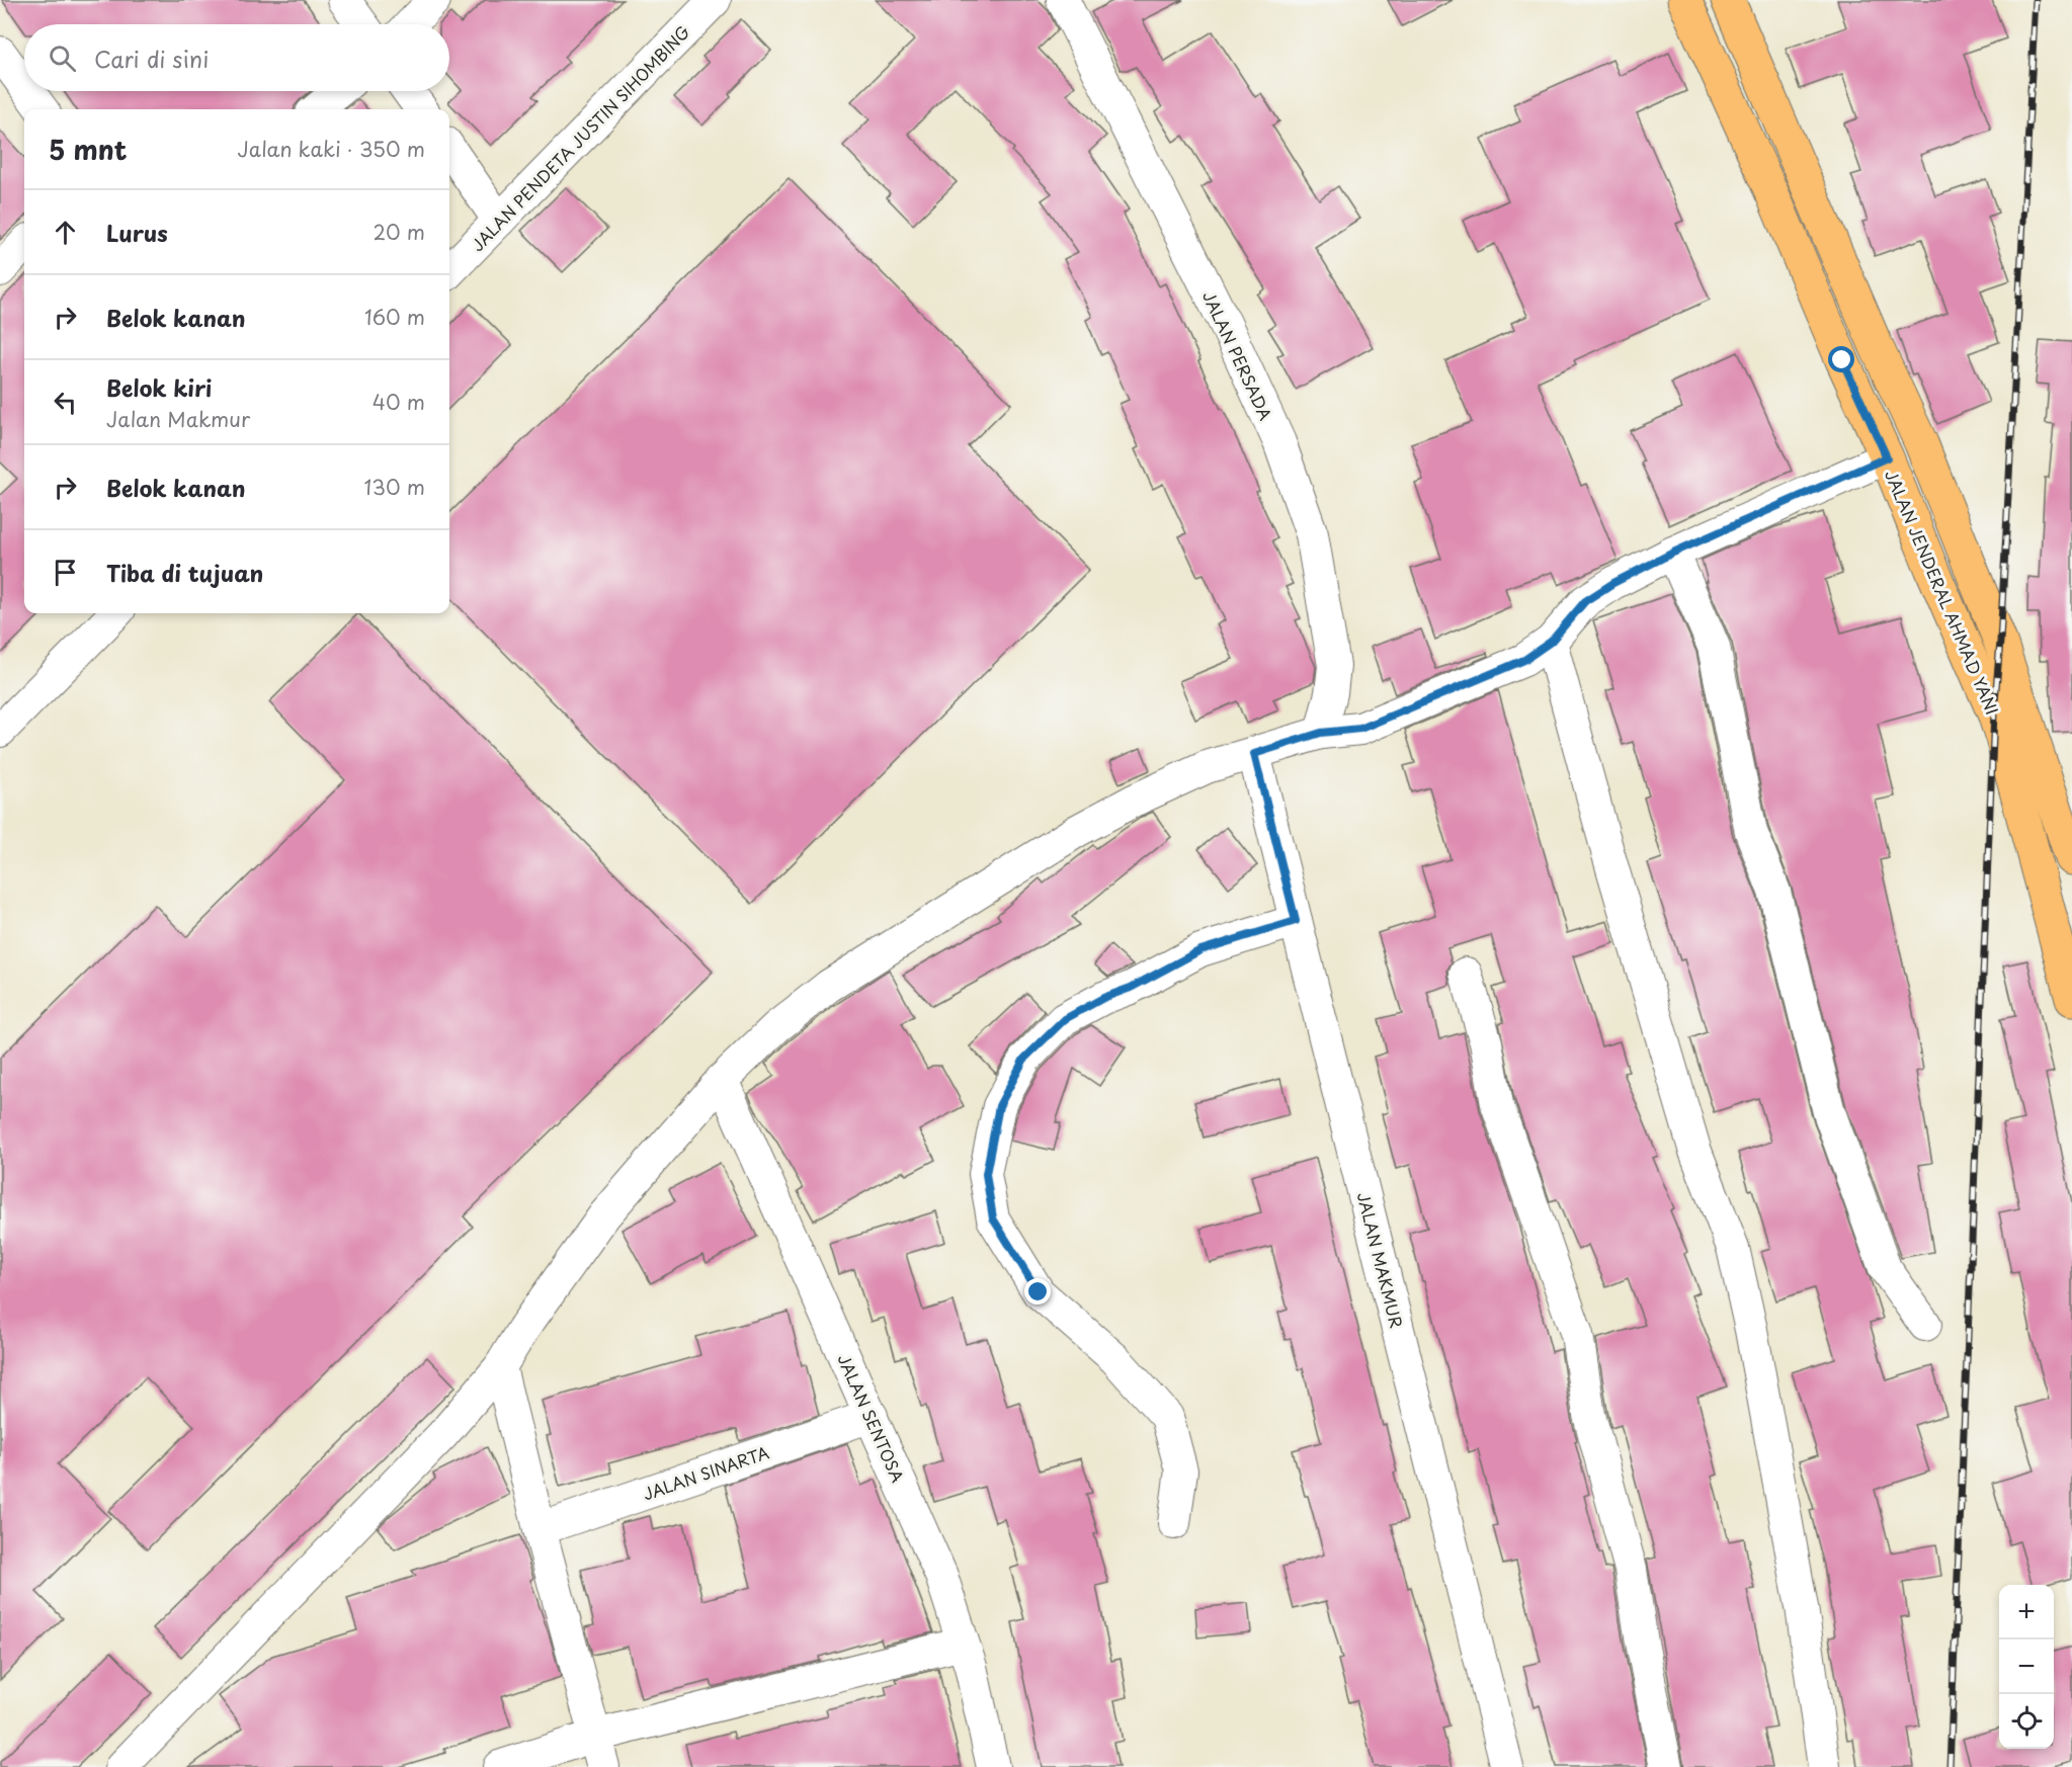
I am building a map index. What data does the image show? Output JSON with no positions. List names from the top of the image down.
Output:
{
  "streets": {
    "main road": ["JALAN JENDERAL AHMAD YANI"],
    "street": [
      "JALAN PENDETA JUSTIN SIHOMBING",
      "JALAN PERSADA",
      "JALAN MAKMUR",
      "JALAN SENTOSA",
      "JALAN SINARTA"
    ]
  },
  "crossings": [
    ["JALAN SENTOSA", "JALAN SINARTA"]
  ],
  "page": {
    "search": "Cari di sini",
    "heading": ["5 mnt", "Jalan kaki · 350 m"],
    "list": [
      ["Lurus", "20 m"],
      ["Belok kanan", "160 m"],
      ["Belok kiri", "Jalan Makmur", "40 m"],
      ["Belok kanan", "130 m"],
      "Tiba di tujuan"
    ],
    "map_buttons": ["+", "−"]
  }
}
